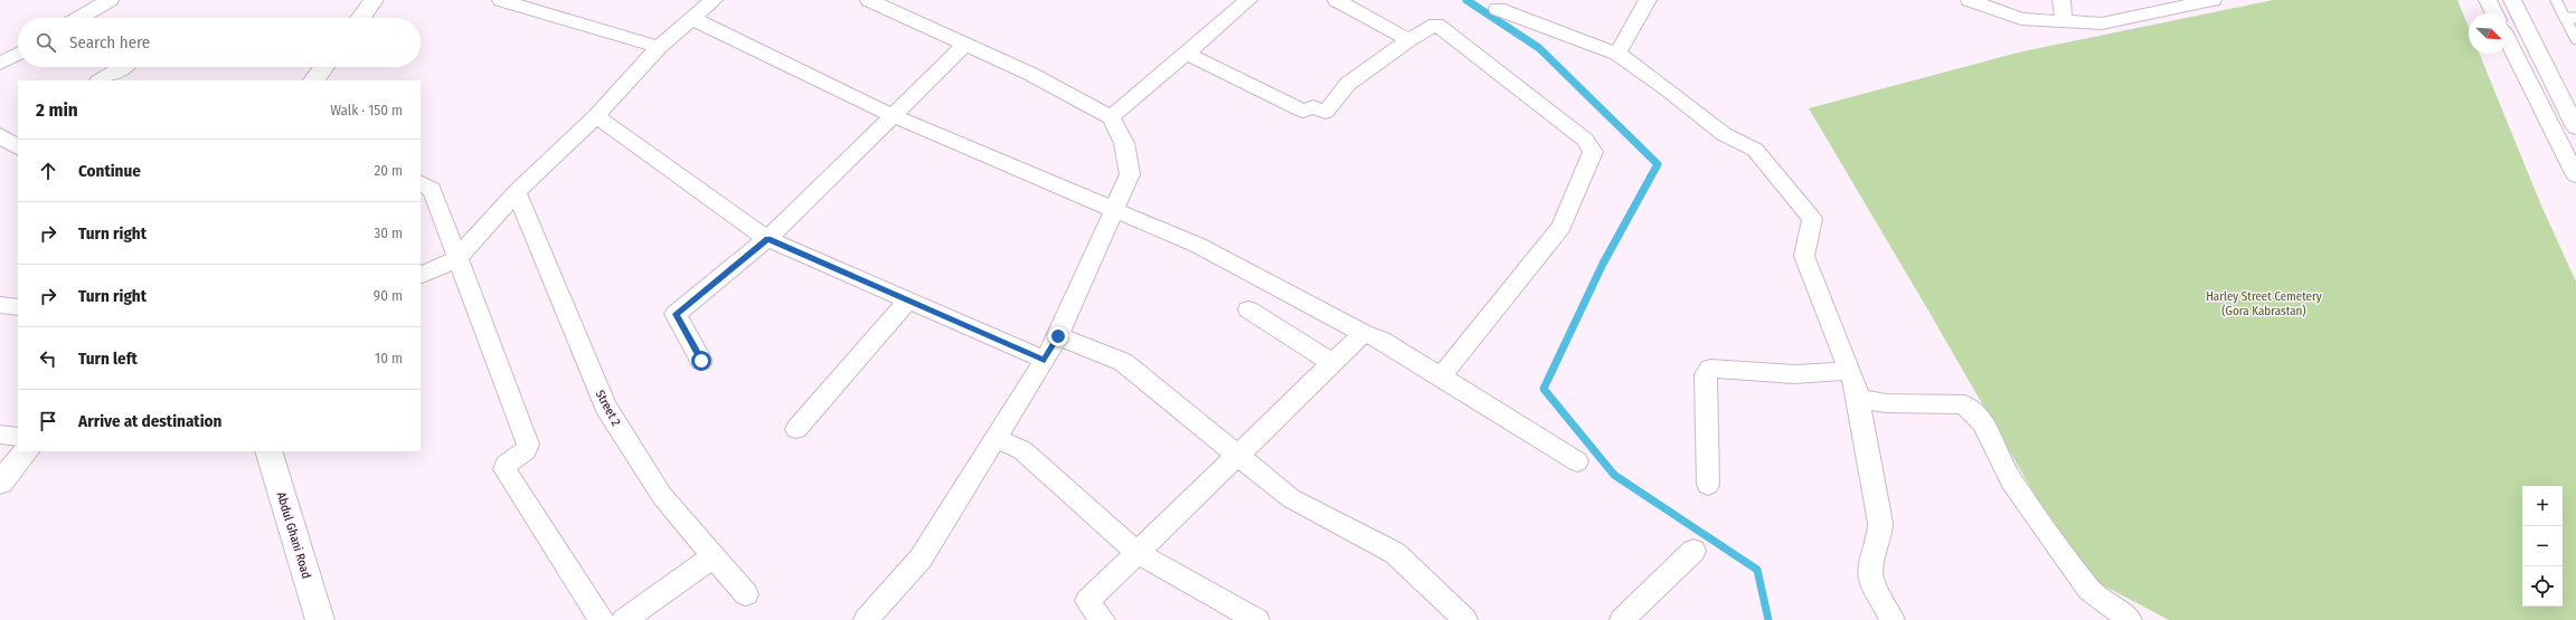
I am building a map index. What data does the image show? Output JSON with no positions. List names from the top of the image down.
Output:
{
  "streets": {
    "street": ["Street 2", "Abdul Ghani Road"]
  },
  "parks": ["Harley Street Cemetery (Gora Kabrastan)"],
  "north": "bottom right",
  "page": {
    "search": "Search here",
    "heading": ["2 min", "Walk · 150 m"],
    "list": [
      ["Continue", "20 m"],
      ["Turn right", "30 m"],
      ["Turn right", "90 m"],
      ["Turn left", "10 m"],
      "Arrive at destination"
    ],
    "map_buttons": ["+", "−"]
  }
}
